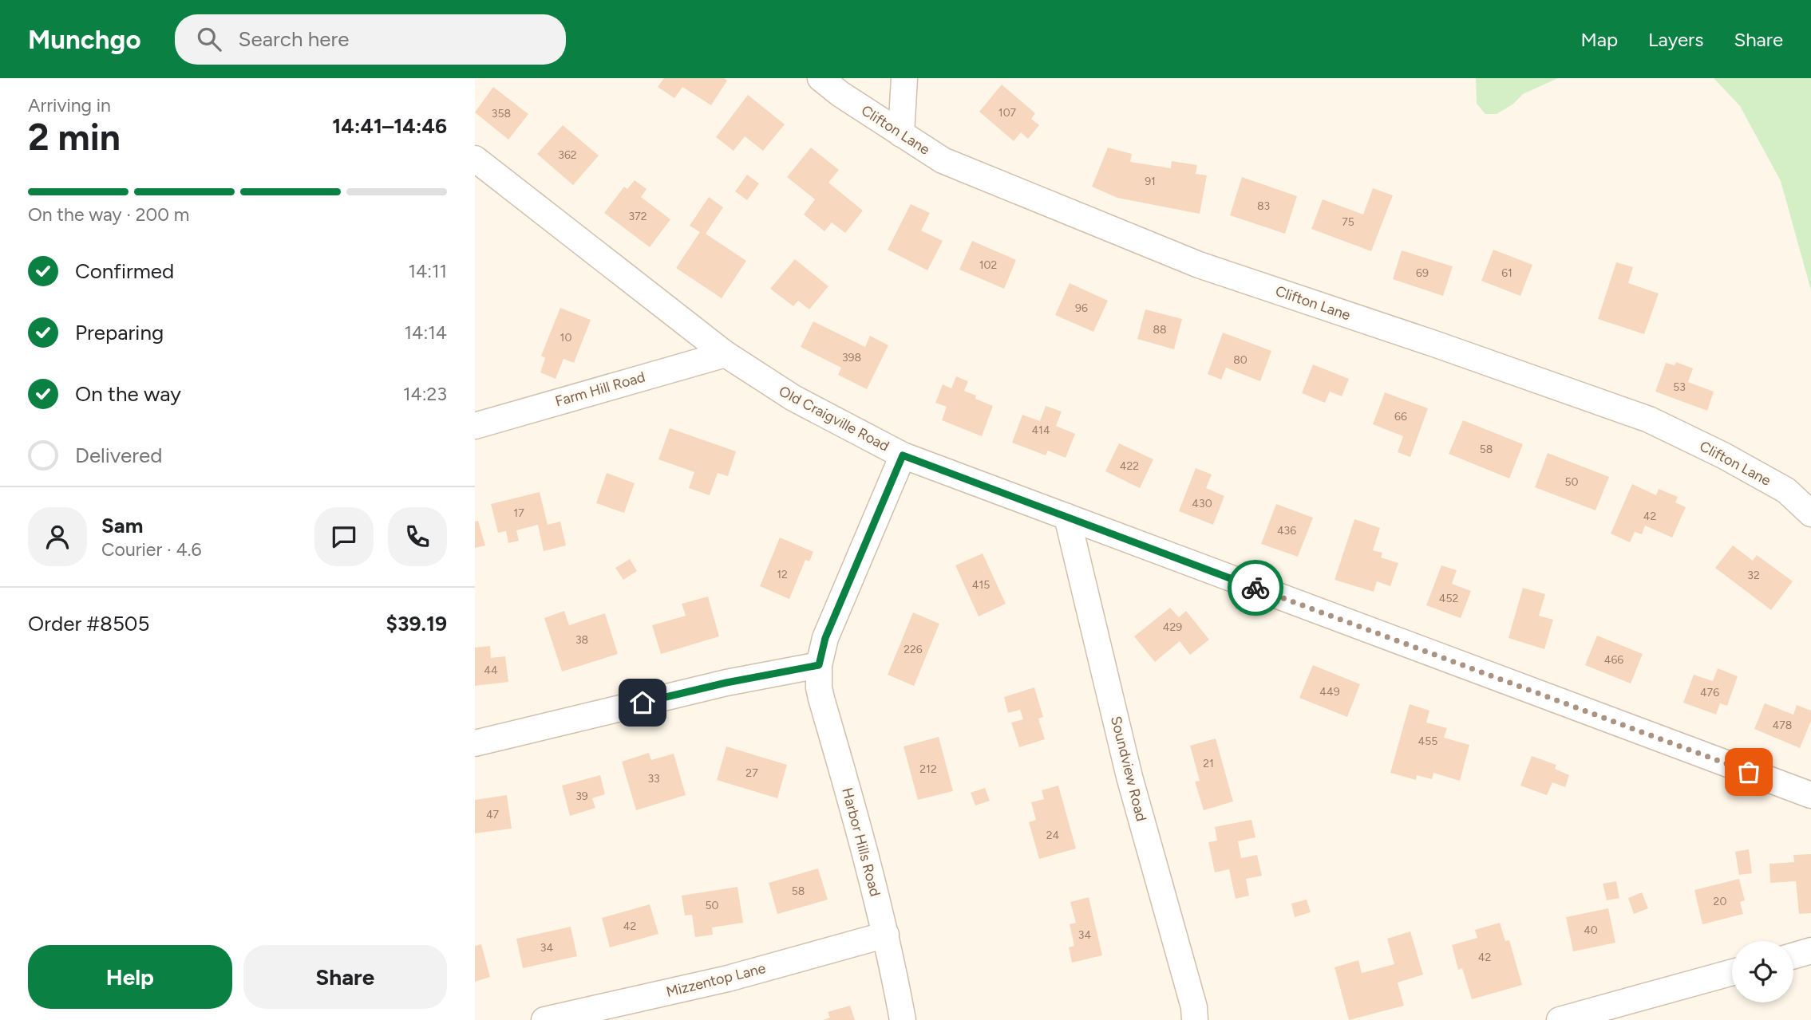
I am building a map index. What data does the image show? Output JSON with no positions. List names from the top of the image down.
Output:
{
  "streets": {
    "street": [
      "Clifton Lane",
      "Farm Hill Road",
      "Old Craigville Road",
      "Soundview Road",
      "Harbor Hills Road",
      "Mizzentop Lane"
    ]
  },
  "crossings": [
    ["Farm Hill Road", "Old Craigville Road"],
    ["Old Craigville Road", "Soundview Road"],
    ["Old Craigville Road", "Harbor Hills Road"],
    ["Harbor Hills Road", "Mizzentop Lane"]
  ],
  "house_numbers": [
    "107",
    "358",
    "362",
    "91",
    "83",
    "372",
    "75",
    "102",
    "69",
    "61",
    "96",
    "88",
    "10",
    "398",
    "80",
    "53",
    "66",
    "414",
    "58",
    "422",
    "50",
    "430",
    "17",
    "42",
    "436",
    "12",
    "32",
    "415",
    "452",
    "429",
    "38",
    "226",
    "466",
    "44",
    "449",
    "476",
    "478",
    "455",
    "21",
    "212",
    "27",
    "33",
    "39",
    "47",
    "24",
    "58",
    "20",
    "50",
    "42",
    "40",
    "34",
    "34",
    "42"
  ],
  "page": {
    "header": "Munchgo",
    "search": "Search here",
    "nav": ["Map", "Layers", "Share"],
    "heading": ["2 min", "Arriving in", "14:41–14:46"],
    "panel": [
      "Sam",
      "Courier · 4.6",
      "Order #8505",
      "$39.19"
    ],
    "bar": "On the way · 200 m",
    "list": [
      ["Confirmed", "14:11"],
      ["Preparing", "14:14"],
      ["On the way", "14:23"],
      "Delivered"
    ],
    "buttons": ["Help", "Share"]
  }
}
